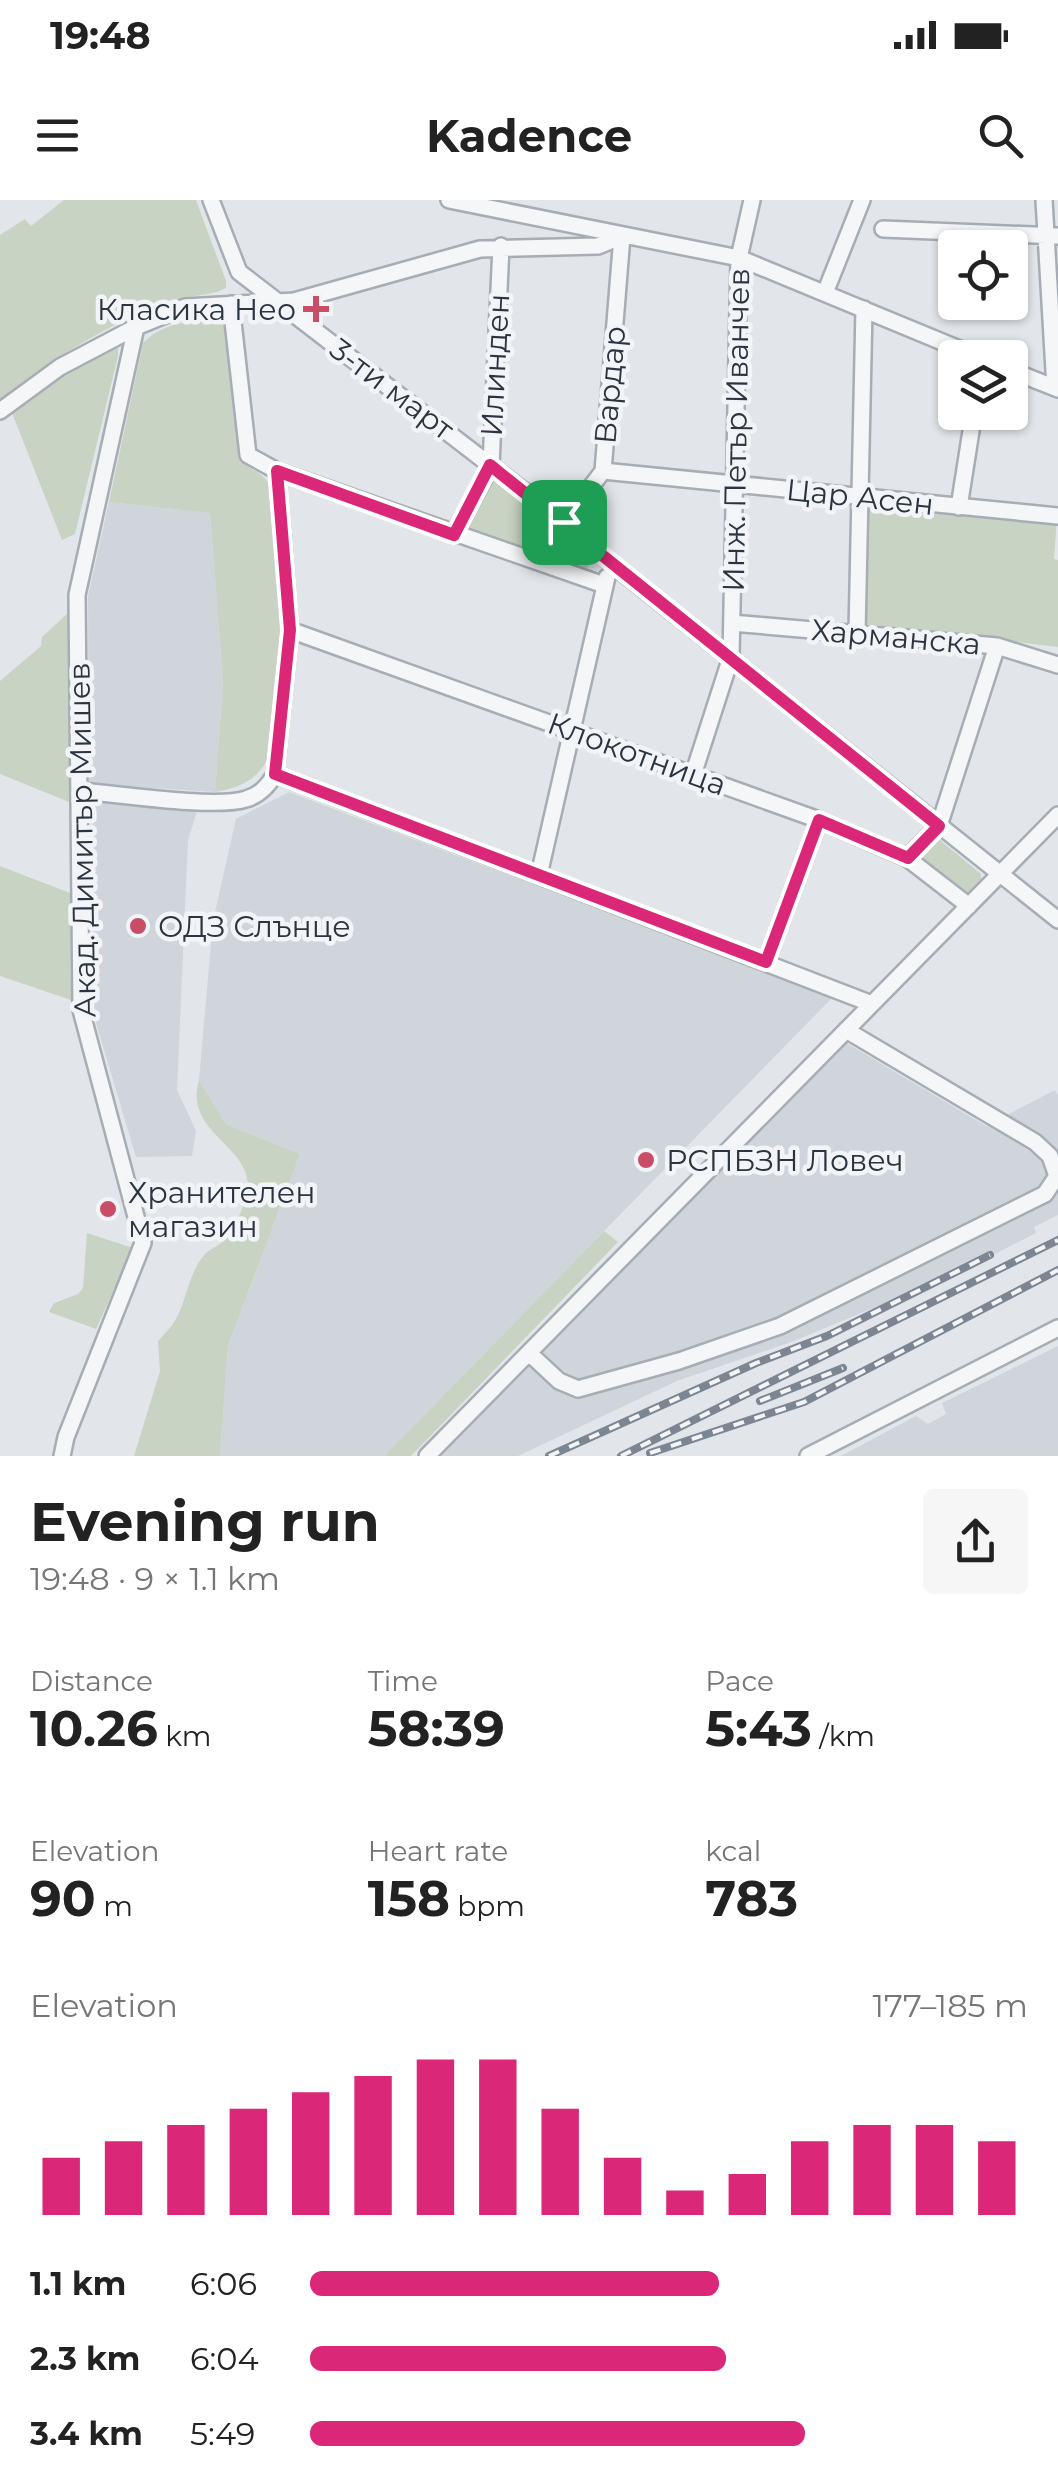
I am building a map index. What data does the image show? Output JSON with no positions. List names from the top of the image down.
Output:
{
  "streets": {
    "street": [
      "Илинден",
      "Вардар",
      "3-ти март",
      "Инж. Петър Иванчев",
      "Цар Асен",
      "Харманска",
      "Клокотница",
      "Акад. Димитър Мишев"
    ]
  },
  "crossings": [
    ["Илинден", "3-ти март"],
    ["Вардар", "3-ти март"],
    ["Вардар", "Цар Асен"],
    ["3-ти март", "Инж. Петър Иванчев"],
    ["Инж. Петър Иванчев", "Цар Асен"],
    ["Инж. Петър Иванчев", "Харманска"],
    ["Инж. Петър Иванчев", "Клокотница"]
  ],
  "places": {
    "health": ["Класика Нео"],
    "other": ["ОДЗ Слънце", "РСПБЗН Ловеч", "Хранителен магазин"]
  },
  "page": {
    "status": "19:48",
    "header": "Kadence",
    "heading": ["Evening run", "19:48 · 9 × 1.1 km"],
    "stats": [
      ["Distance", "10.26 km"],
      ["Time", "58:39"],
      ["Pace", "5:43 /km"],
      ["Elevation", "90 m"],
      ["Heart rate", "158 bpm"],
      ["kcal", "783"]
    ],
    "chart": ["Elevation", "177–185 m"],
    "list": [
      {
        "name": "1.1 km",
        "note": "6:06"
      },
      {
        "name": "2.3 km",
        "note": "6:04"
      },
      {
        "name": "3.4 km",
        "note": "5:49"
      }
    ]
  }
}
